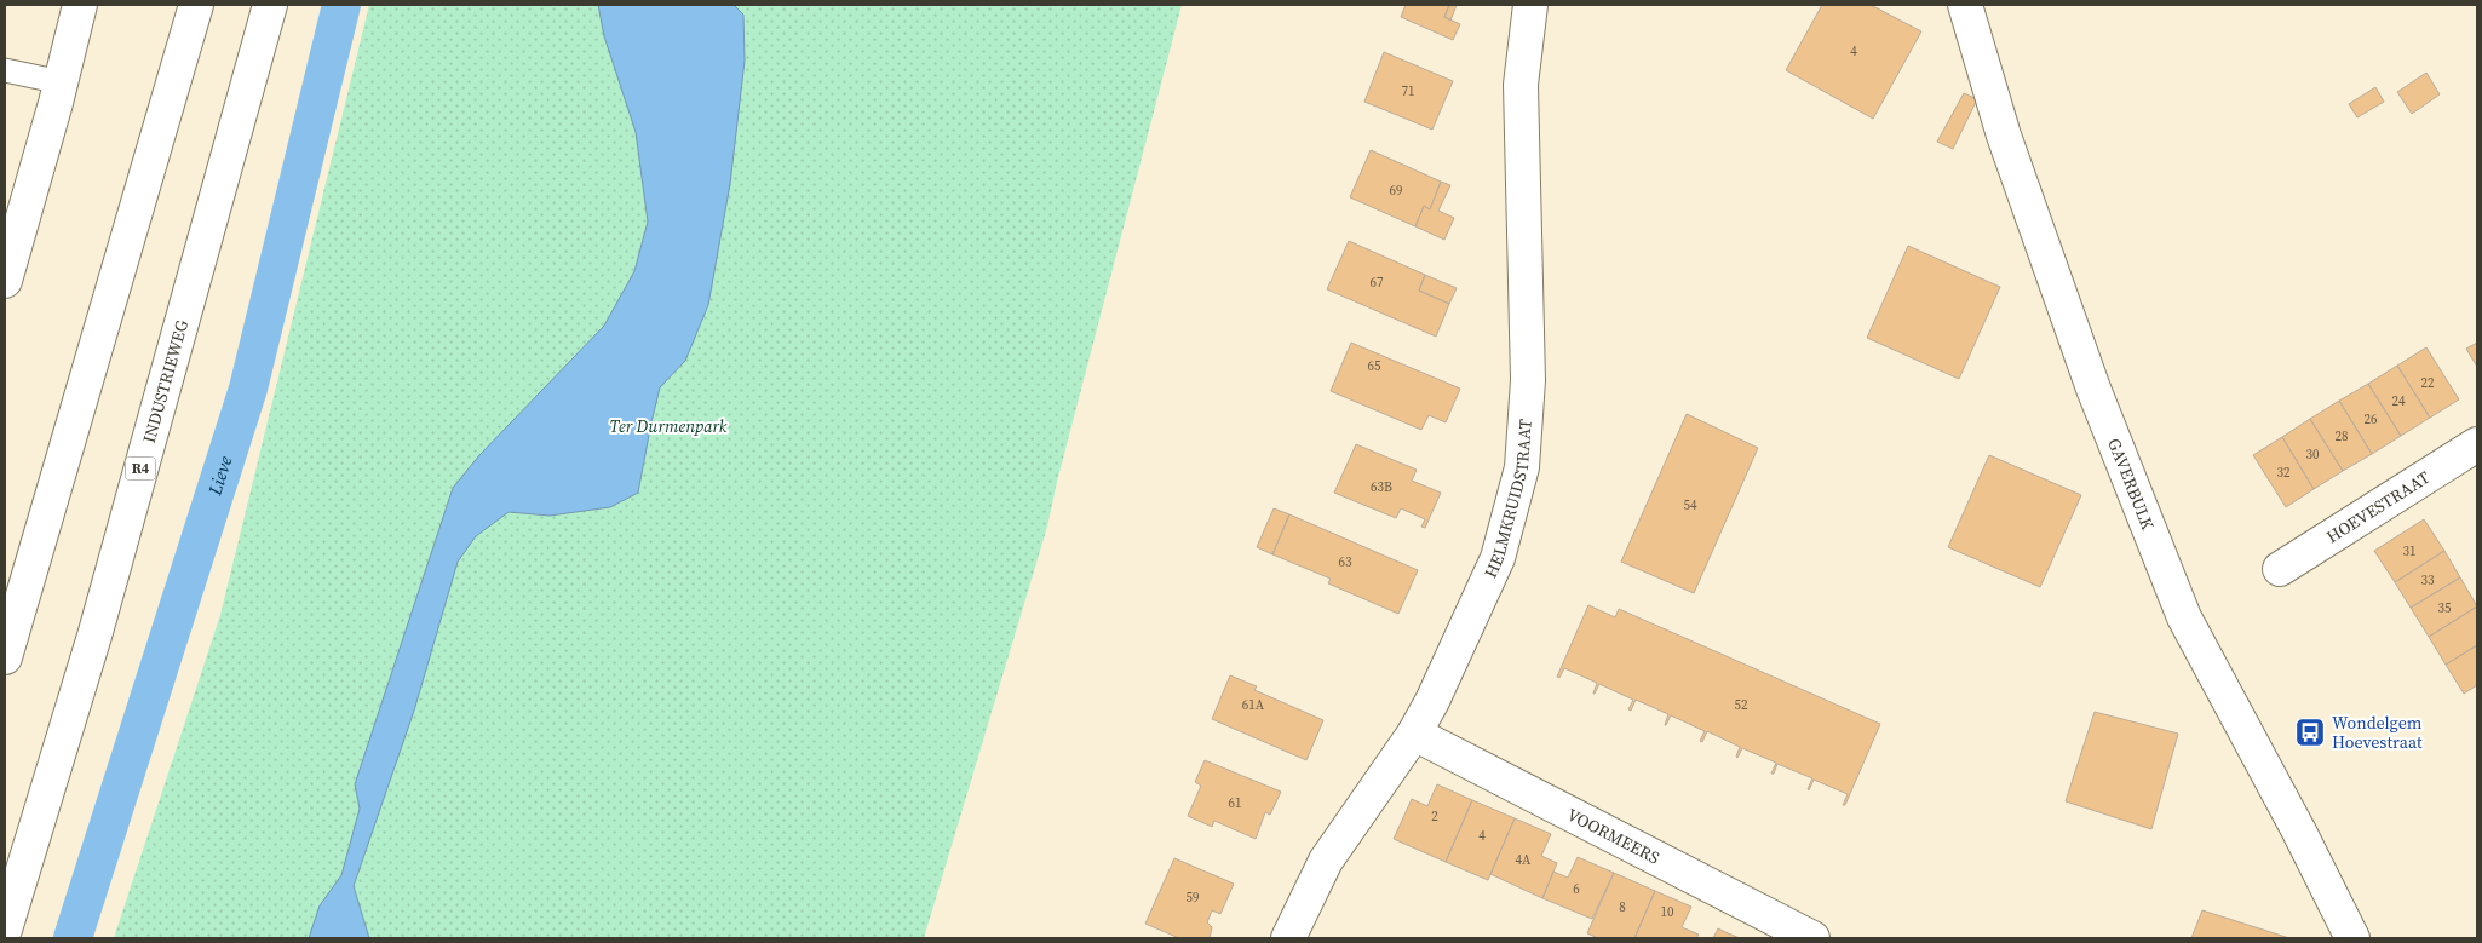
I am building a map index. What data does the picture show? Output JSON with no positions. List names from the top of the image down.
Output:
{
  "streets": {
    "main road": [
      "INDUSTRIEWEG",
      "R4",
      "GAVERBULK",
      "HELMKRUIDSTRAAT",
      "HOEVESTRAAT",
      "VOORMEERS"
    ]
  },
  "crossings": [
    ["HELMKRUIDSTRAAT", "VOORMEERS"]
  ],
  "water": ["Lieve"],
  "parks": ["Ter Durmenpark"],
  "places": {
    "bus stop": ["Wondelgem Hoevestraat"]
  },
  "house_numbers": [
    "4",
    "71",
    "69",
    "67",
    "65",
    "22",
    "24",
    "26",
    "28",
    "30",
    "32",
    "63B",
    "54",
    "31",
    "63",
    "33",
    "35",
    "61A",
    "52",
    "61",
    "2",
    "4",
    "4A",
    "6",
    "59",
    "8",
    "10"
  ]
}
